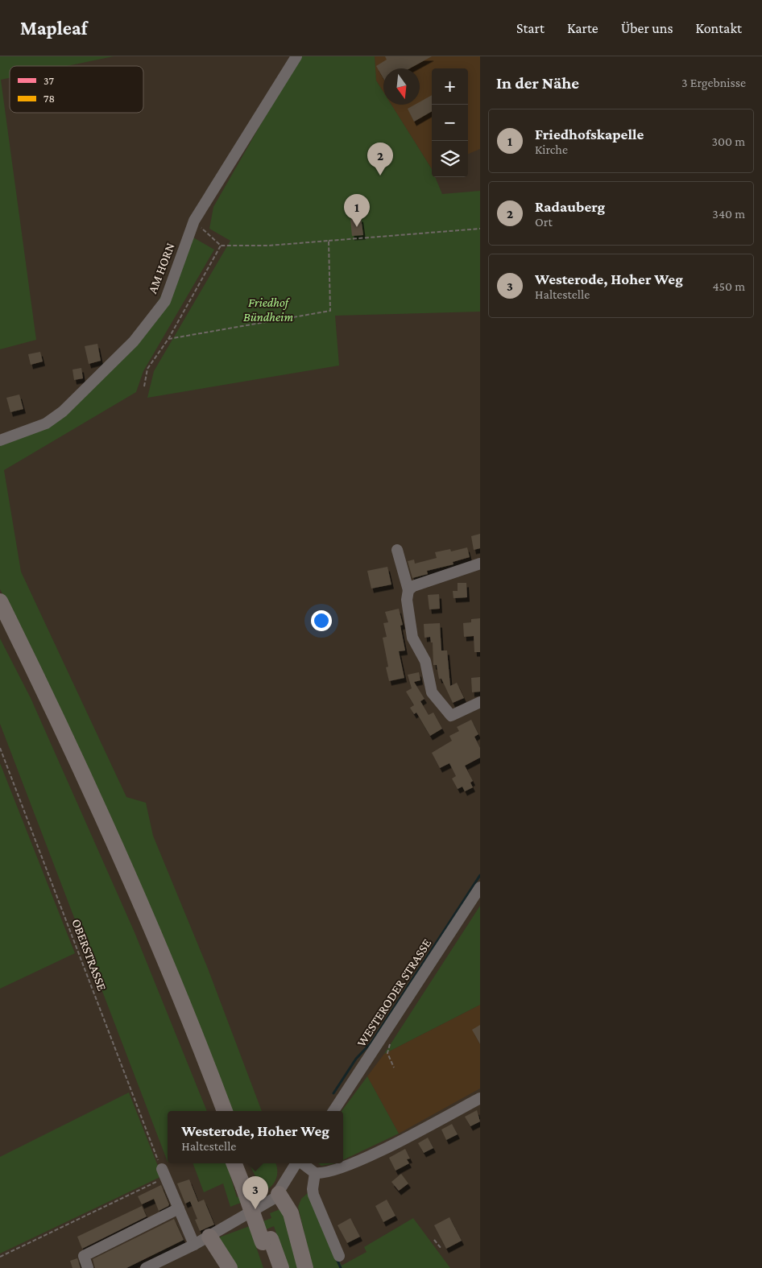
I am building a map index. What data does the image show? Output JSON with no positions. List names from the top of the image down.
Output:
{
  "streets": {
    "street": ["AM HORN", "WESTERODER STRASSE"],
    "path": ["OBERSTRASSE"]
  },
  "parks": ["Friedhof Bündheim"],
  "legend": ["37", "78"],
  "north": "bottom",
  "page": {
    "header": "Mapleaf",
    "nav": [
      "Start",
      "Karte",
      "Über uns",
      "Kontakt"
    ],
    "heading": ["In der Nähe", "3 Ergebnisse"],
    "map_buttons": ["+", "−"],
    "list": [
      {
        "mark": "1",
        "name": "Friedhofskapelle",
        "note": "Kirche",
        "value": "300 m"
      },
      {
        "mark": "2",
        "name": "Radauberg",
        "note": "Ort",
        "value": "340 m"
      },
      {
        "mark": "3",
        "name": "Westerode, Hoher Weg",
        "note": "Haltestelle",
        "value": "450 m"
      }
    ],
    "pins": ["2", "1", "3"],
    "popup": ["Westerode, Hoher Weg", "Haltestelle"]
  }
}
